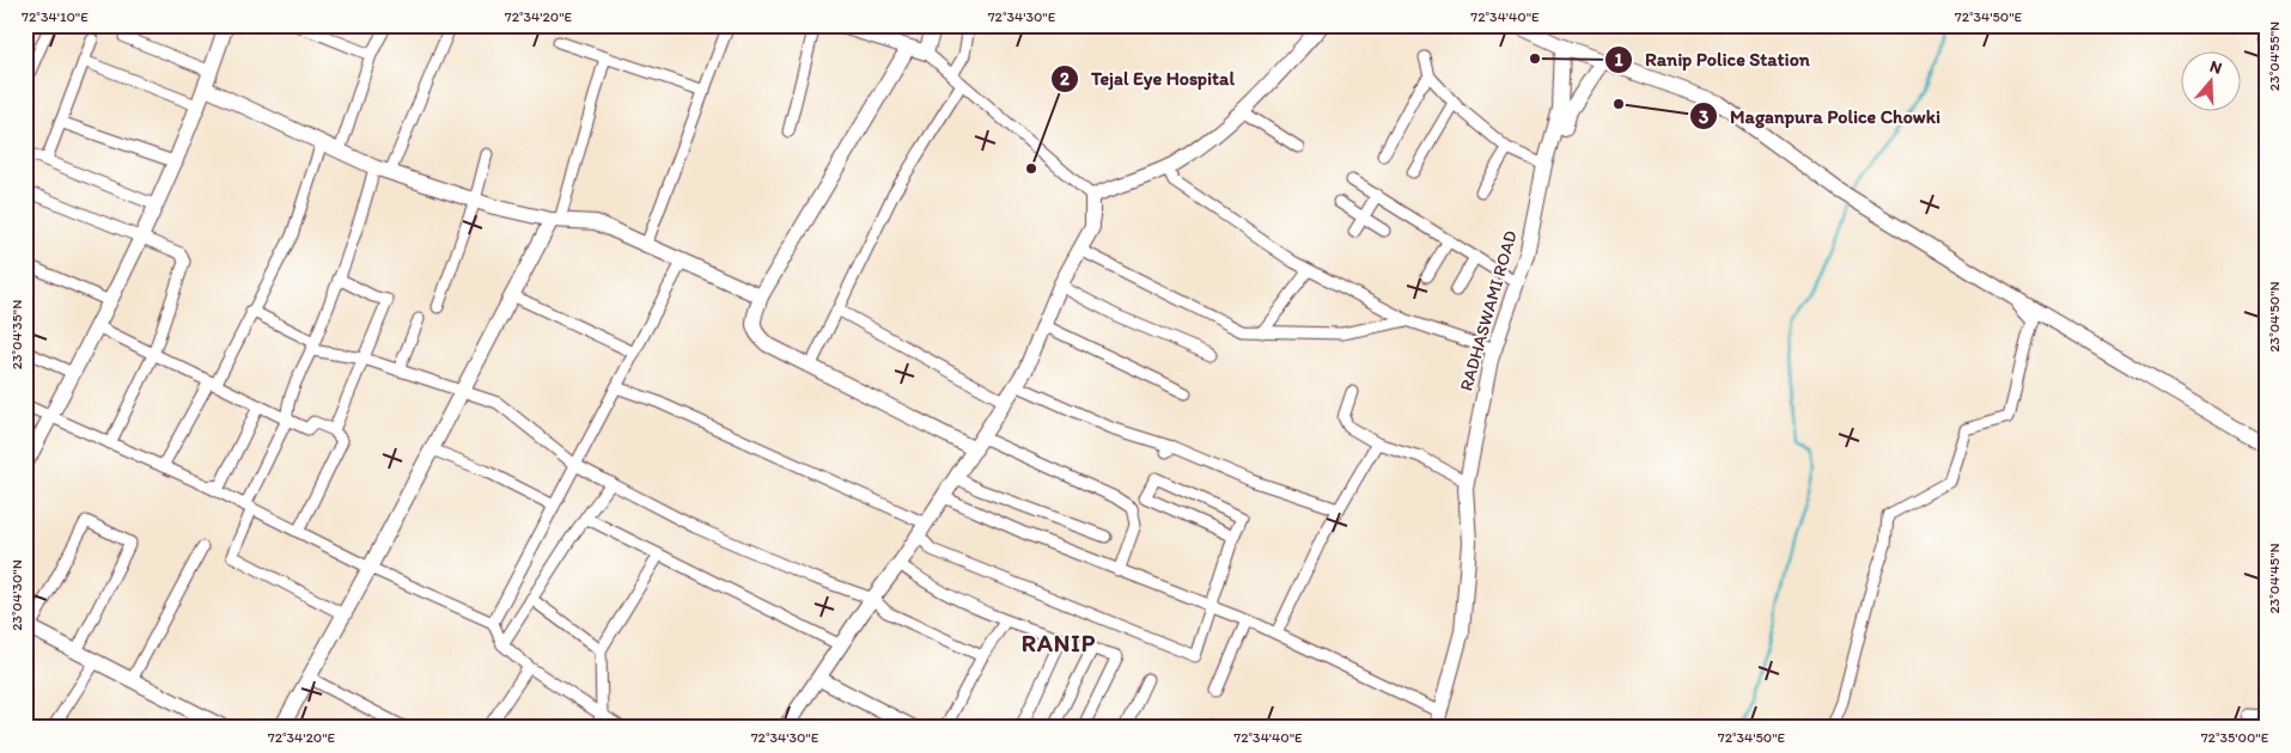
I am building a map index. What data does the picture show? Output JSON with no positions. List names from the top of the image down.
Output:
{
  "streets": {
    "street": ["RADHASWAMI ROAD"]
  },
  "districts": ["RANIP"],
  "places": ["Ranip Police Station", "Maganpura Police Chowki", "Tejal Eye Hospital"],
  "north": "top",
  "coordinates": [
    "72°34'10\"E",
    "72°34'20\"E",
    "72°34'30\"E",
    "72°34'40\"E",
    "72°34'50\"E",
    "23°04'55\"N",
    "23°04'50\"N",
    "23°04'35\"N",
    "23°04'45\"N",
    "23°04'30\"N",
    "72°35'00\"E"
  ]
}
